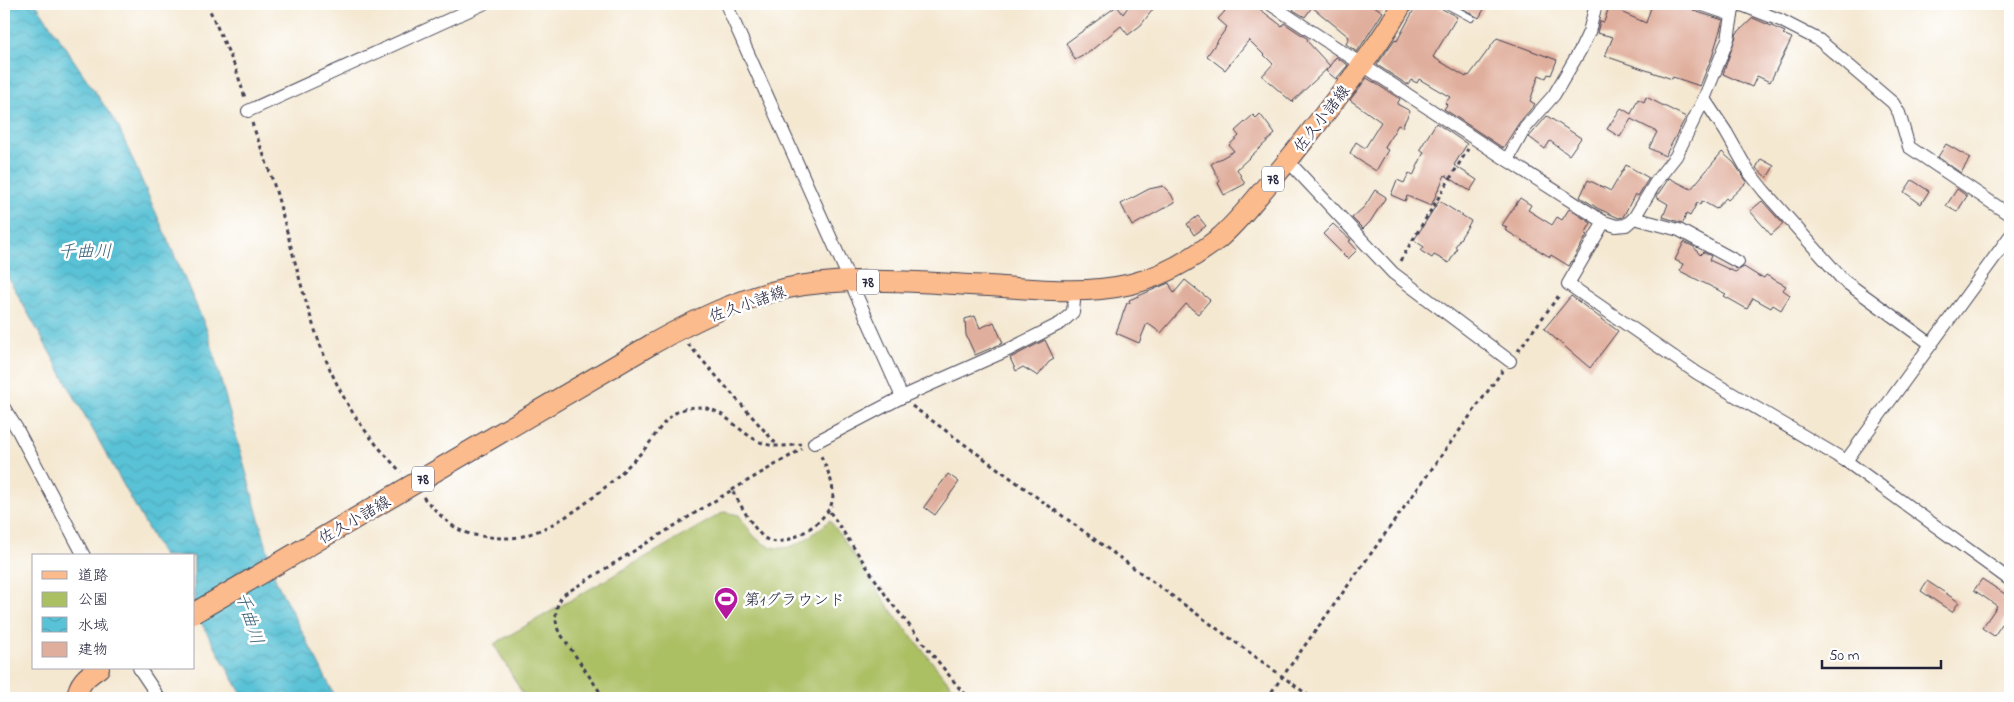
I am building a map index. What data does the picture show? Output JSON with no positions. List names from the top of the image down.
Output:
{
  "streets": {
    "main road": ["佐久小諸線", "78"]
  },
  "water": ["千曲川"],
  "places": {
    "sports": ["第1グラウンド"]
  },
  "legend": [
    "道路",
    "公園",
    "水域",
    "建物"
  ],
  "scale_bar": "50 m"
}
